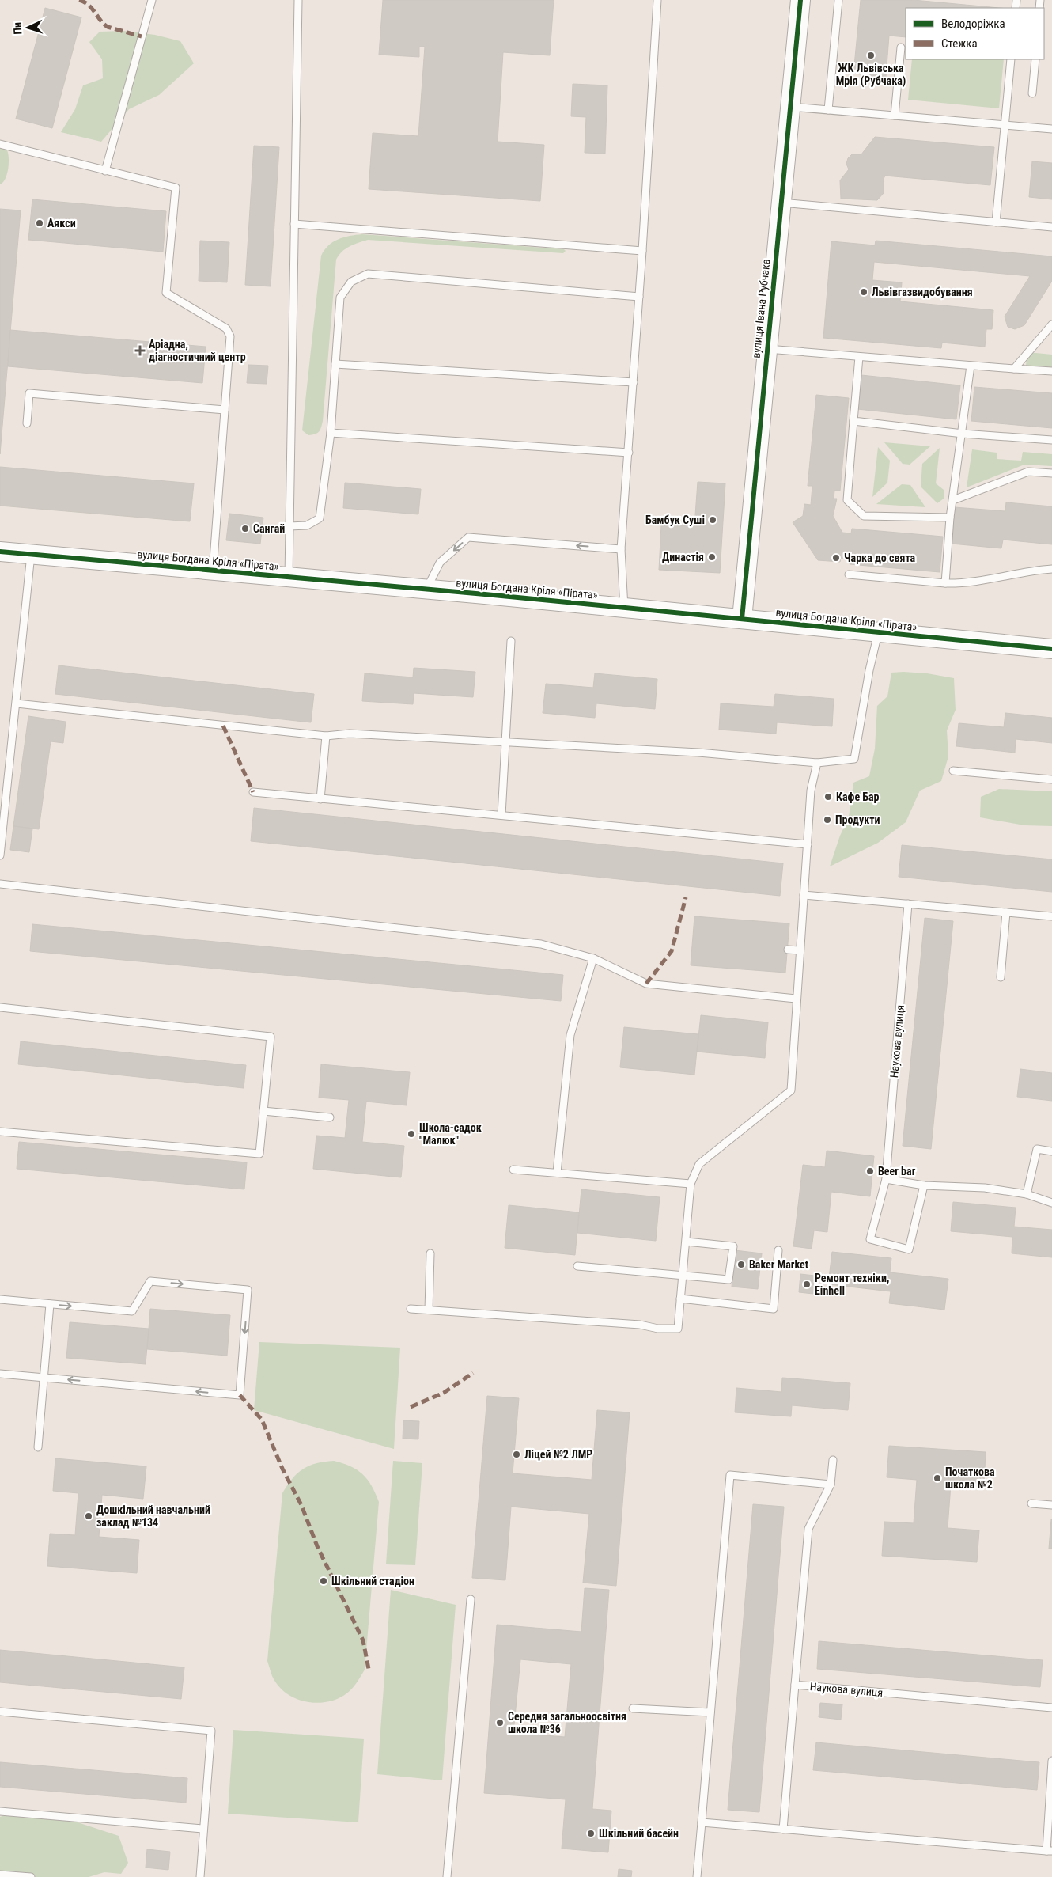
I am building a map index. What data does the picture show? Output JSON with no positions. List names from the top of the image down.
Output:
{
  "streets": {
    "street": ["вулиця Івана Рубчака", "вулиця Богдана Кріля «Пірата»"],
    "lane": ["Наукова вулиця"]
  },
  "crossings": [
    ["вулиця Івана Рубчака", "вулиця Богдана Кріля «Пірата»"]
  ],
  "places": {
    "other": [
      "ЖК Львівська Мрія (Рубчака)",
      "Аякси",
      "Львівгазвидобування",
      "Бамбук Суші",
      "Сангай",
      "Династія",
      "Чарка до свята",
      "Кафе Бар",
      "Продукти",
      "Школа-садок \"Малюк\"",
      "Beer bar",
      "Baker Market",
      "Ремонт техніки, Einhell",
      "Ліцей №2 ЛМР",
      "Початкова школа №2",
      "Дошкільний навчальний заклад №134",
      "Шкільний стадіон",
      "Середня загальноосвітня школа №36",
      "Шкільний басейн"
    ],
    "health": ["Аріадна, діагностичний центр"]
  },
  "legend": ["Велодоріжка", "Стежка"],
  "north": "left"
}
